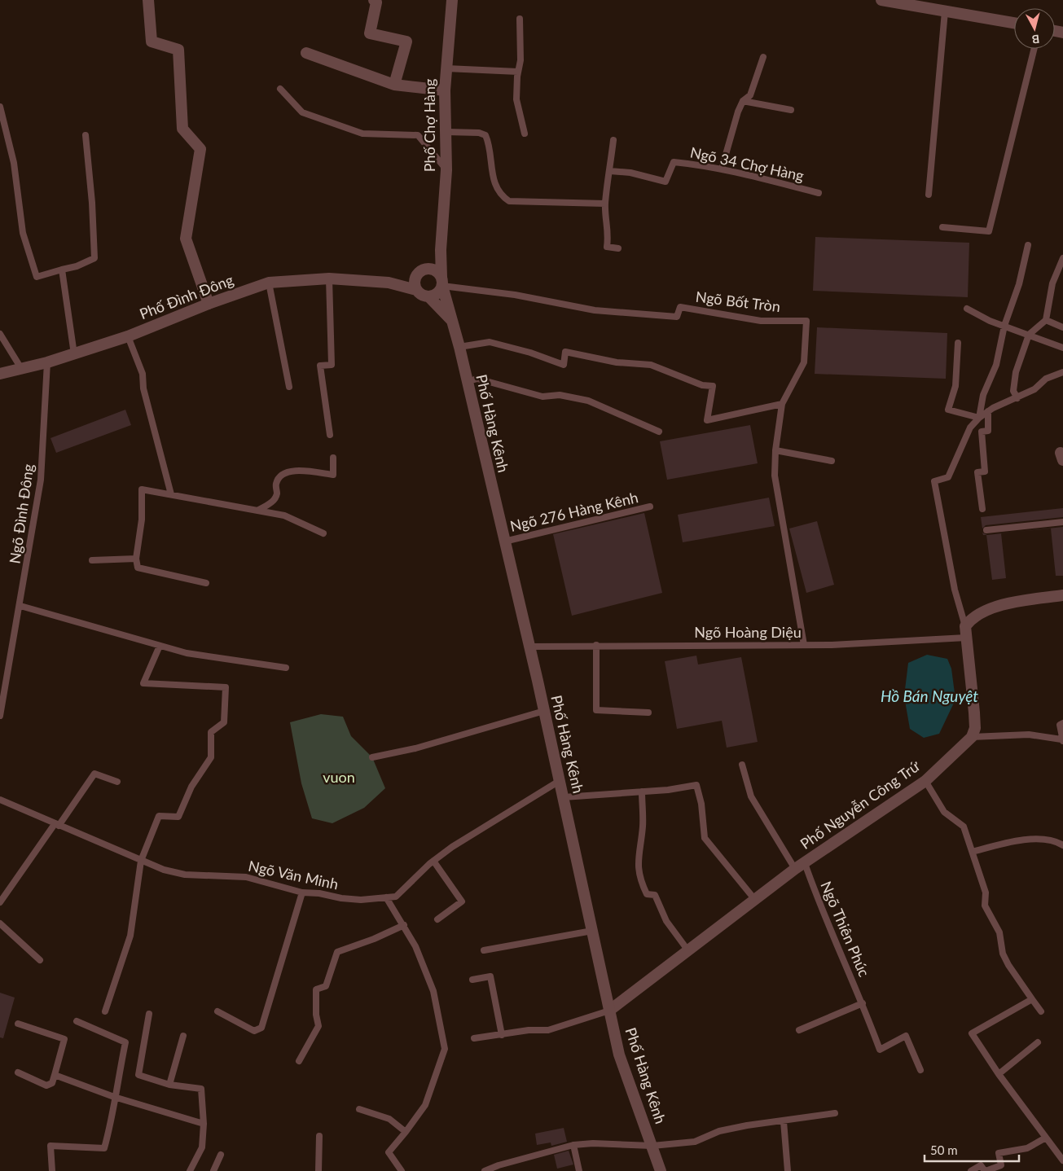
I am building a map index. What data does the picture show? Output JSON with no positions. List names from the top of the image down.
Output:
{
  "streets": {
    "street": [
      "Phố Chợ Hàng",
      "Phố Đình Đông",
      "Phố Hàng Kênh",
      "Phố Nguyễn Công Trứ"
    ],
    "lane": [
      "Ngõ 34 Chợ Hàng",
      "Ngõ Bốt Tròn",
      "Ngõ 276 Hàng Kênh",
      "Ngõ Đình Đông",
      "Ngõ Hoàng Diệu",
      "Ngõ Văn Minh",
      "Ngõ Thiên Phúc"
    ]
  },
  "crossings": [
    ["Phố Chợ Hàng", "Phố Đình Đông"],
    ["Phố Chợ Hàng", "Ngõ Bốt Tròn"],
    ["Phố Chợ Hàng", "Phố Hàng Kênh"],
    ["Phố Đình Đông", "Ngõ Bốt Tròn"],
    ["Phố Đình Đông", "Phố Hàng Kênh"],
    ["Phố Đình Đông", "Ngõ Đình Đông"],
    ["Ngõ Bốt Tròn", "Phố Hàng Kênh"],
    ["Ngõ Bốt Tròn", "Ngõ Hoàng Diệu"],
    ["Phố Hàng Kênh", "Ngõ 276 Hàng Kênh"],
    ["Phố Hàng Kênh", "Ngõ Hoàng Diệu"],
    ["Phố Hàng Kênh", "Phố Nguyễn Công Trứ"],
    ["Phố Hàng Kênh", "Ngõ Văn Minh"],
    ["Phố Nguyễn Công Trứ", "Ngõ Thiên Phúc"]
  ],
  "water": ["Hồ Bán Nguyệt"],
  "parks": ["vuon"],
  "scale_bar": "50 m",
  "north": "bottom"
}
